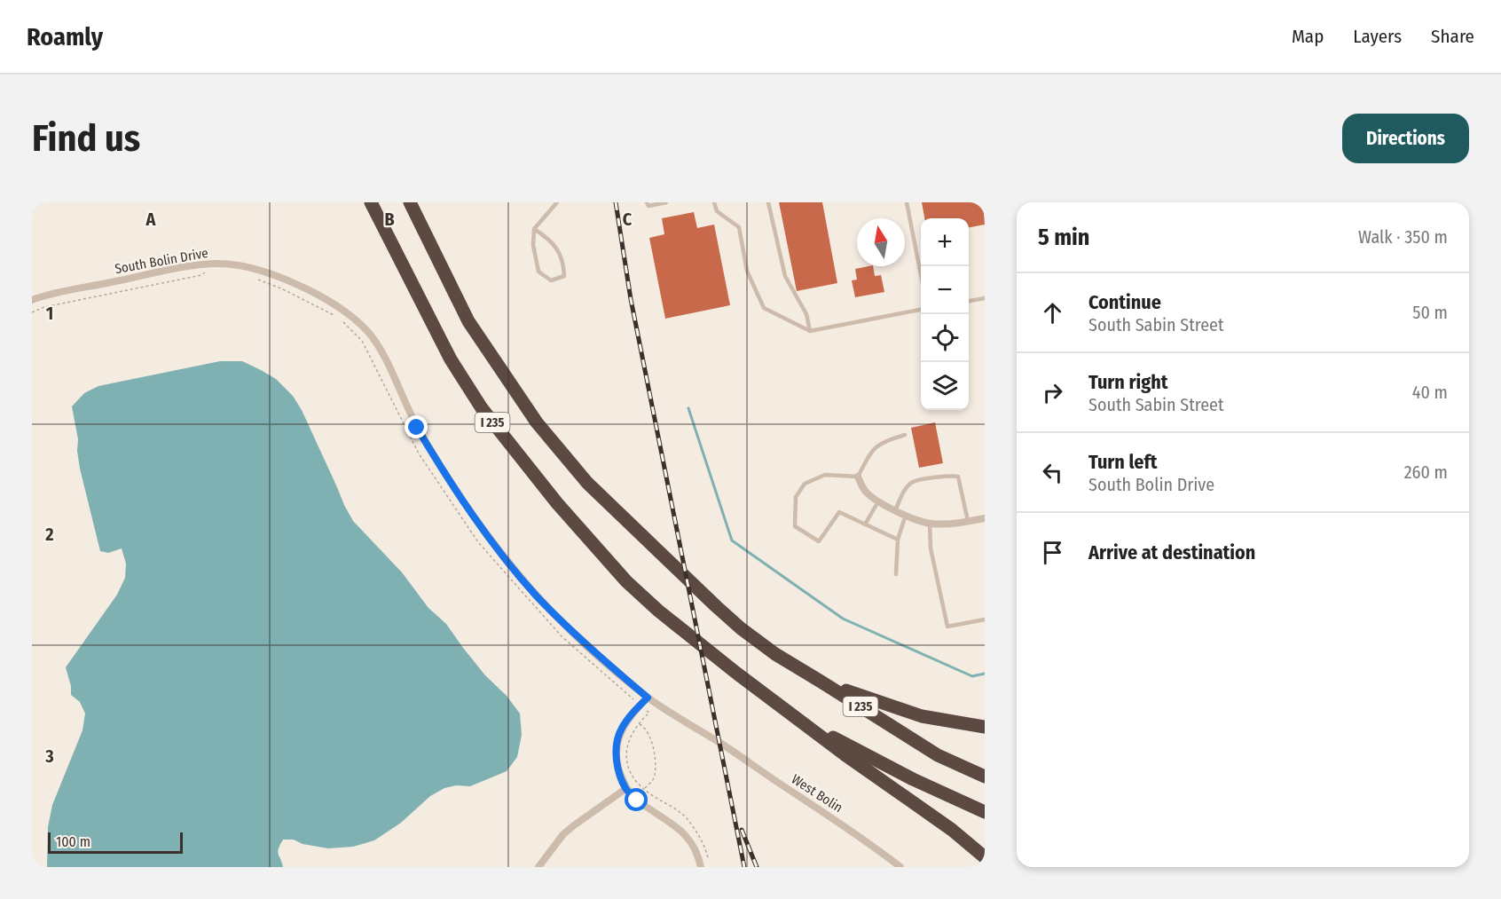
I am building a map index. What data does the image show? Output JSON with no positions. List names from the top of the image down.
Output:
{
  "streets": {
    "highway": ["I 235"],
    "street": ["South Bolin Drive", "West Bolin"]
  },
  "crossings": [
    ["South Bolin Drive", "West Bolin"]
  ],
  "scale_bar": "100 m",
  "north": "top",
  "page": {
    "header": "Roamly",
    "nav": ["Map", "Layers", "Share"],
    "buttons": "Directions",
    "title": "Find us",
    "heading": ["5 min", "Walk · 350 m"],
    "map_buttons": ["+", "−"],
    "list": [
      ["Continue", "South Sabin Street", "50 m"],
      ["Turn right", "South Sabin Street", "40 m"],
      ["Turn left", "South Bolin Drive", "260 m"],
      "Arrive at destination"
    ],
    "scale": "100 m"
  },
  "grid": {
    "columns": ["A", "B", "C"],
    "rows": ["1", "2", "3"]
  }
}
